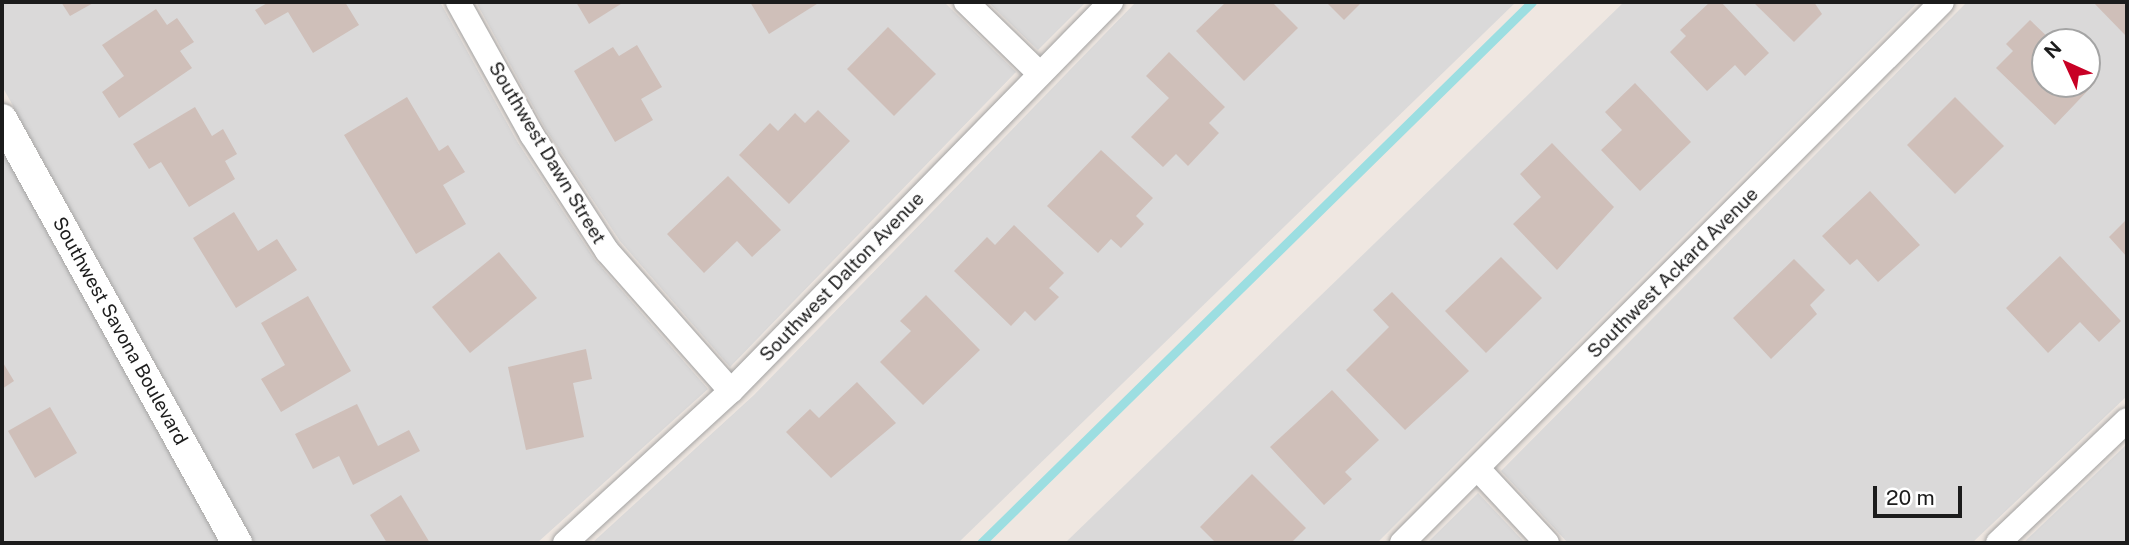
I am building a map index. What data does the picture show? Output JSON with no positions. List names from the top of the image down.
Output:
{
  "streets": {
    "street": [
      "Southwest Dawn Street",
      "Southwest Ackard Avenue",
      "Southwest Dalton Avenue",
      "Southwest Savona Boulevard"
    ]
  },
  "crossings": [
    ["Southwest Dawn Street", "Southwest Dalton Avenue"]
  ],
  "scale_bar": "20 m",
  "north": "top left"
}
